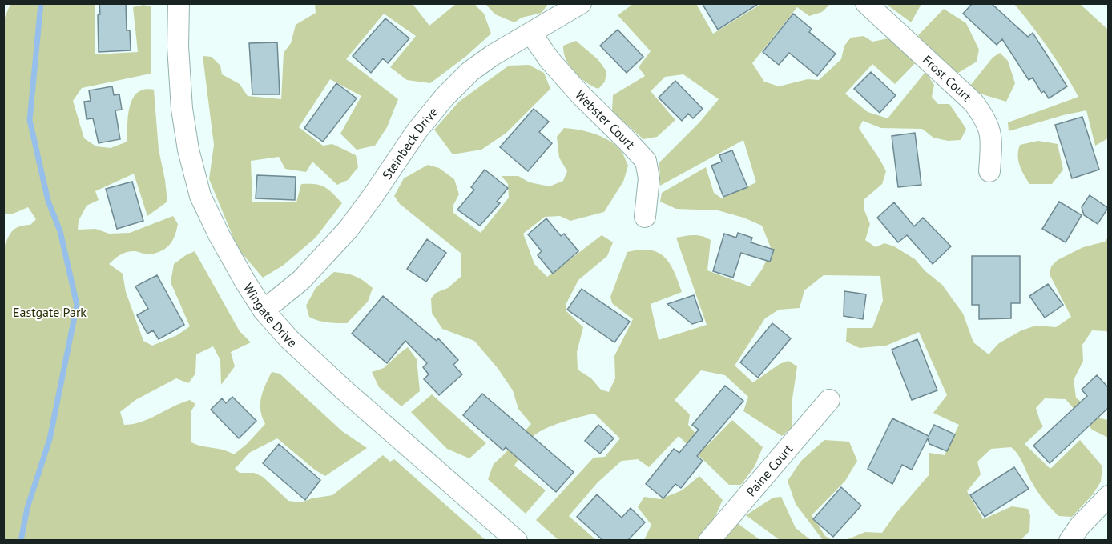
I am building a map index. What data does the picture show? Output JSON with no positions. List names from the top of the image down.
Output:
{
  "streets": {
    "street": [
      "Frost Court",
      "Webster Court",
      "Steinbeck Drive",
      "Wingate Drive",
      "Paine Court"
    ]
  },
  "crossings": [
    ["Webster Court", "Steinbeck Drive"],
    ["Steinbeck Drive", "Wingate Drive"]
  ],
  "parks": ["Eastgate Park"]
}
